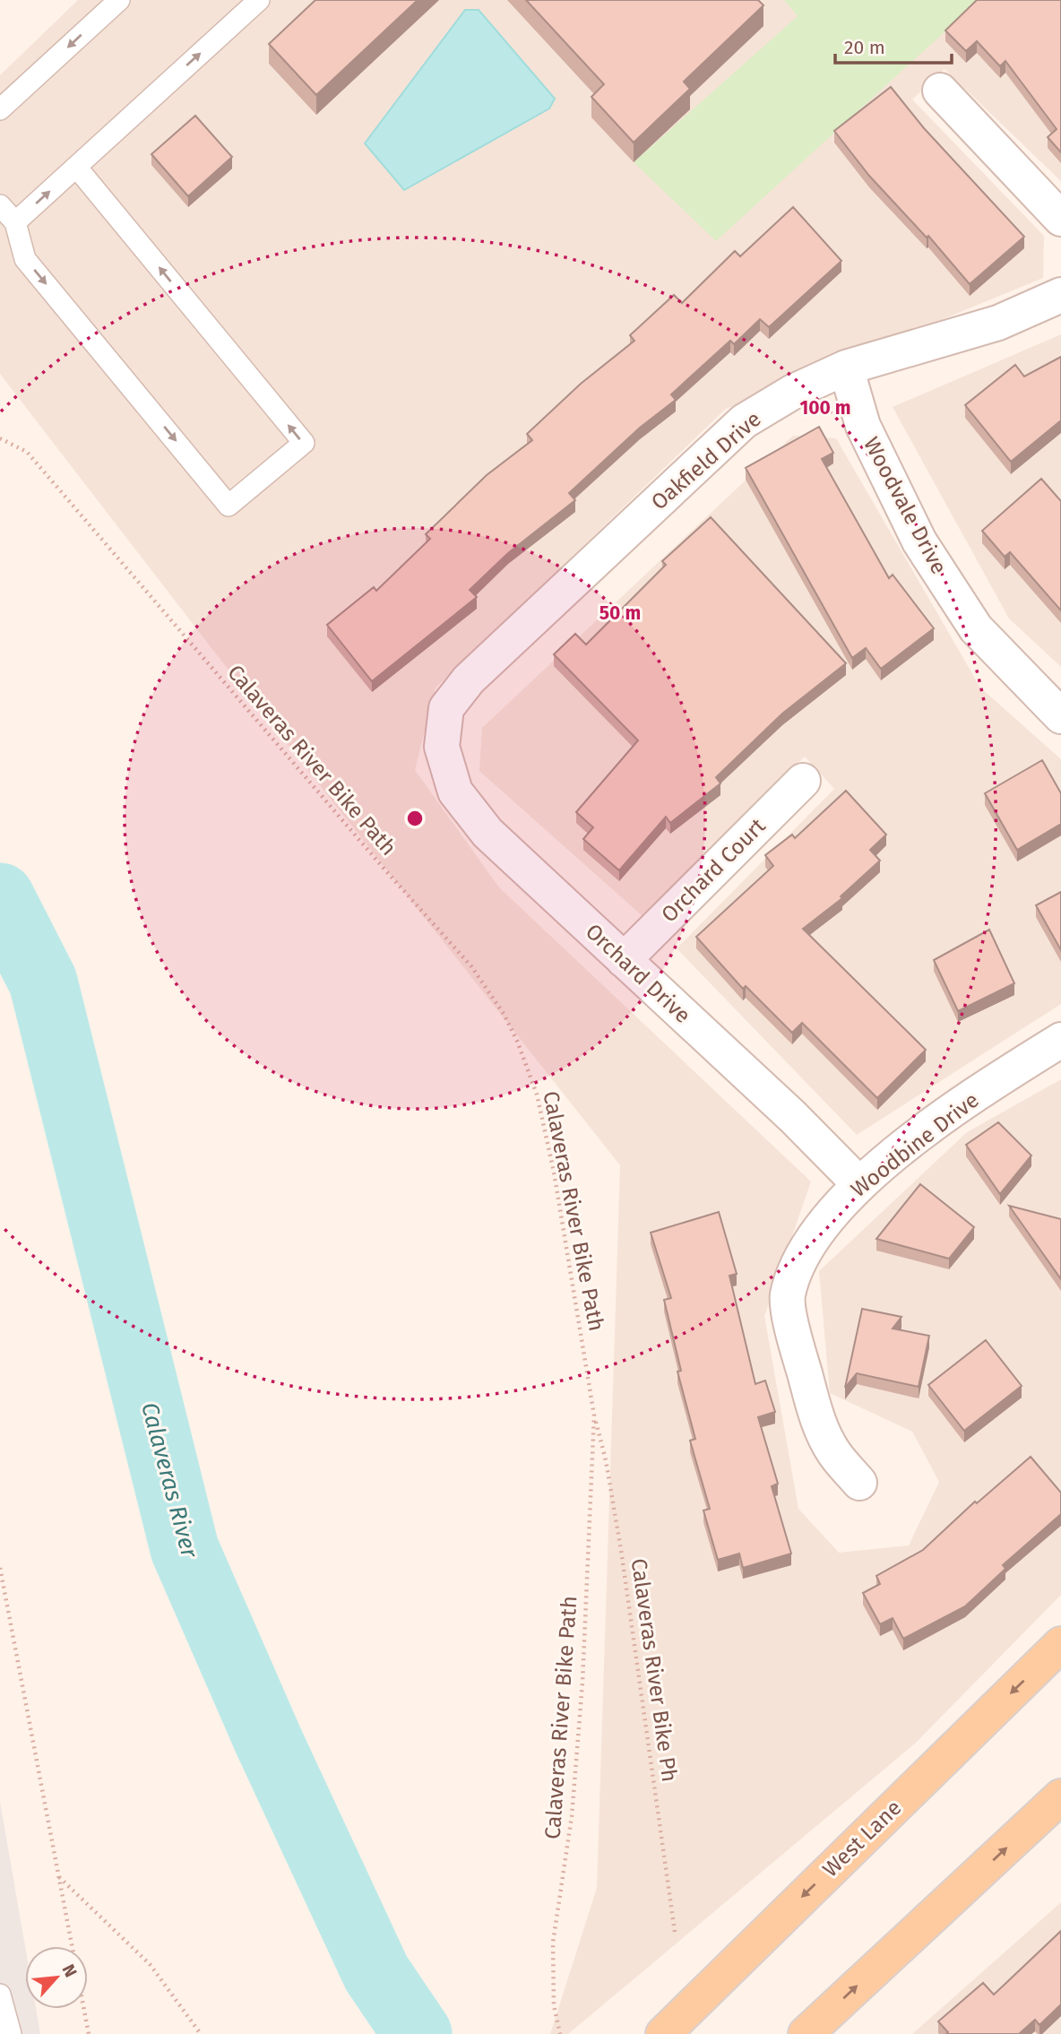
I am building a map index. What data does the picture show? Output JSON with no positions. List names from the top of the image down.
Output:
{
  "streets": {
    "main road": ["West Lane"],
    "street": [
      "Oakfield Drive",
      "Woodvale Drive",
      "Orchard Court",
      "Orchard Drive",
      "Woodbine Drive"
    ],
    "path": ["Calaveras River Bike Path", "Calaveras River Bike Ph"]
  },
  "crossings": [
    ["Oakfield Drive", "Woodvale Drive"],
    ["Oakfield Drive", "Orchard Drive"],
    ["Calaveras River Bike Path", "Calaveras River Bike Ph"],
    ["Orchard Court", "Orchard Drive"],
    ["Orchard Drive", "Woodbine Drive"]
  ],
  "water": ["Calaveras River"],
  "scale_bar": "20 m",
  "north": "top right",
  "rings": ["100 m", "50 m"]
}
